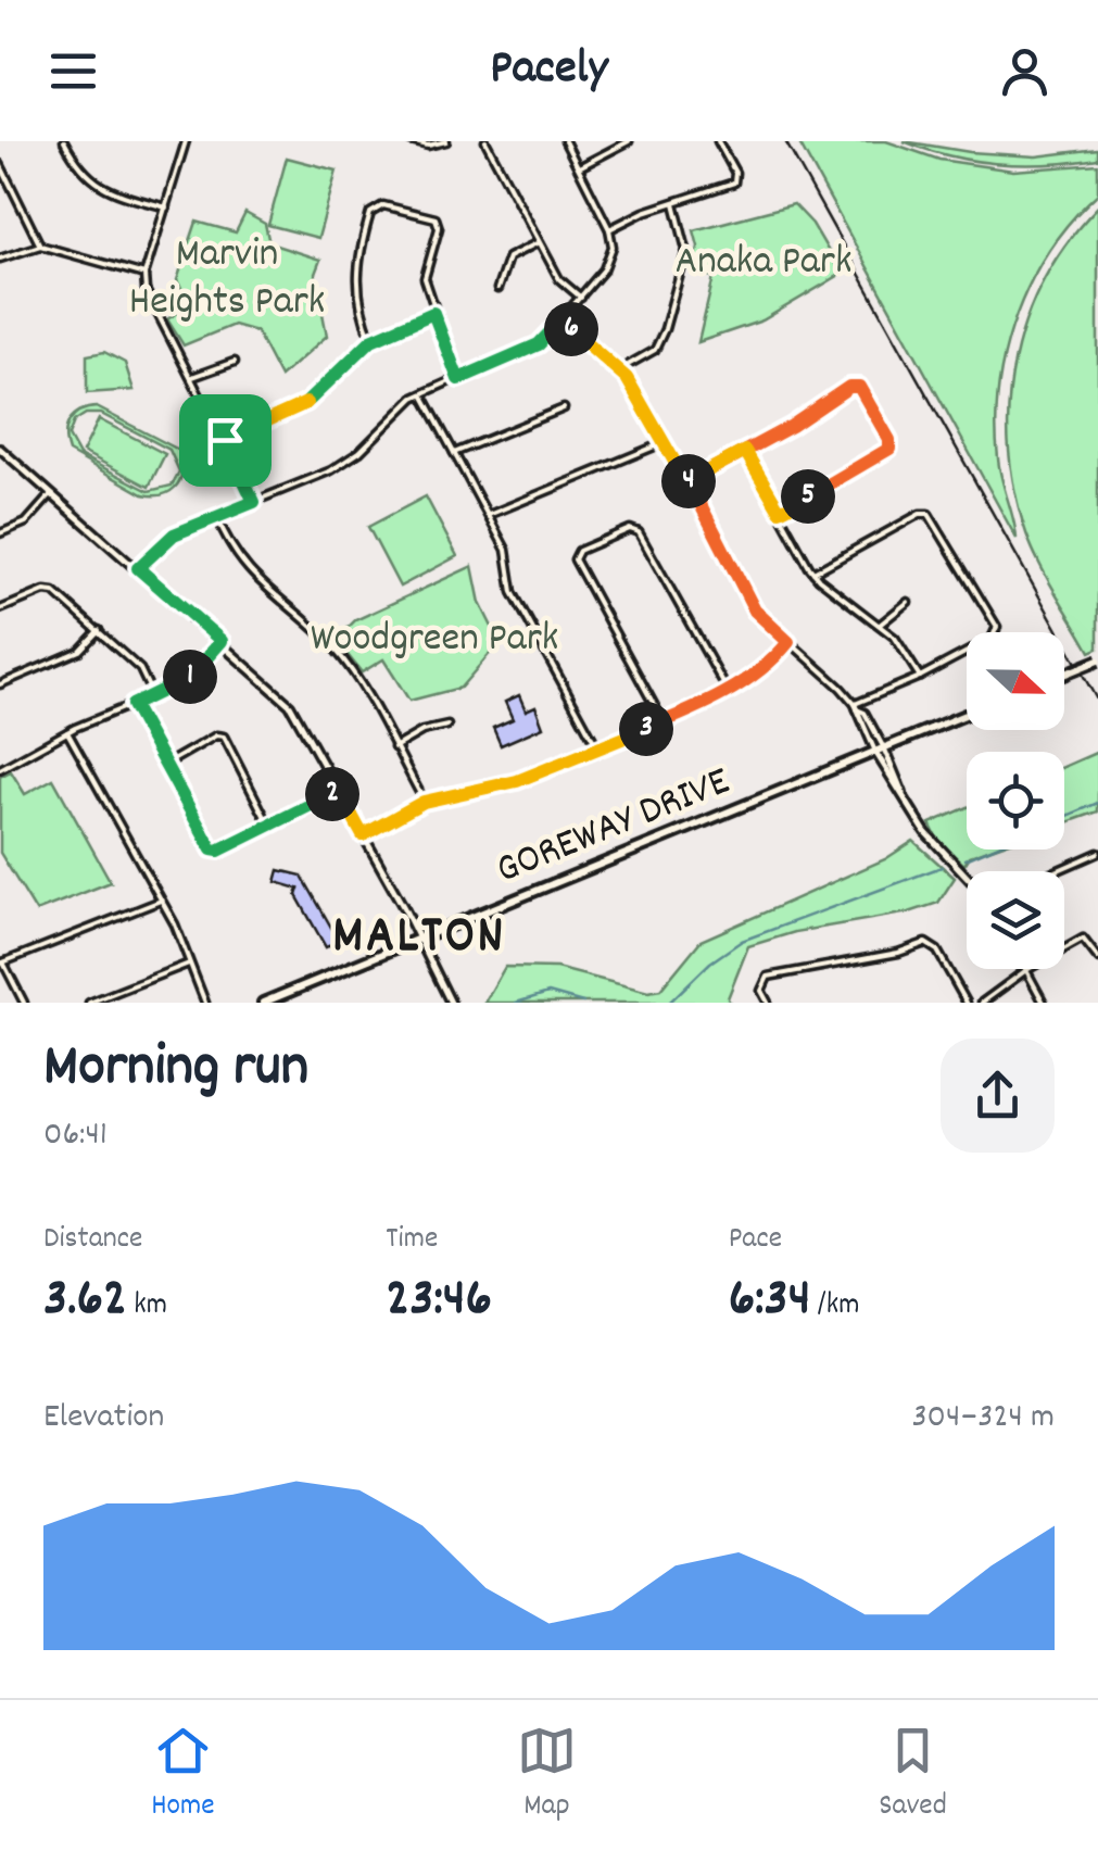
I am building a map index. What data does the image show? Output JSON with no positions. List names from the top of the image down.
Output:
{
  "streets": {
    "main road": ["GOREWAY DRIVE"]
  },
  "districts": ["MALTON"],
  "parks": ["Marvin Heights Park", "Anaka Park", "Woodgreen Park"],
  "north": "right",
  "page": {
    "header": "Pacely",
    "pins": [
      "6",
      "4",
      "5",
      "1",
      "3",
      "2"
    ],
    "heading": ["Morning run", "06:41"],
    "stats": [
      ["Distance", "3.62 km"],
      ["Time", "23:46"],
      ["Pace", "6:34 /km"]
    ],
    "chart": ["Elevation", "304–324 m"],
    "tabs": ["Home", "Map", "Saved"]
  }
}
